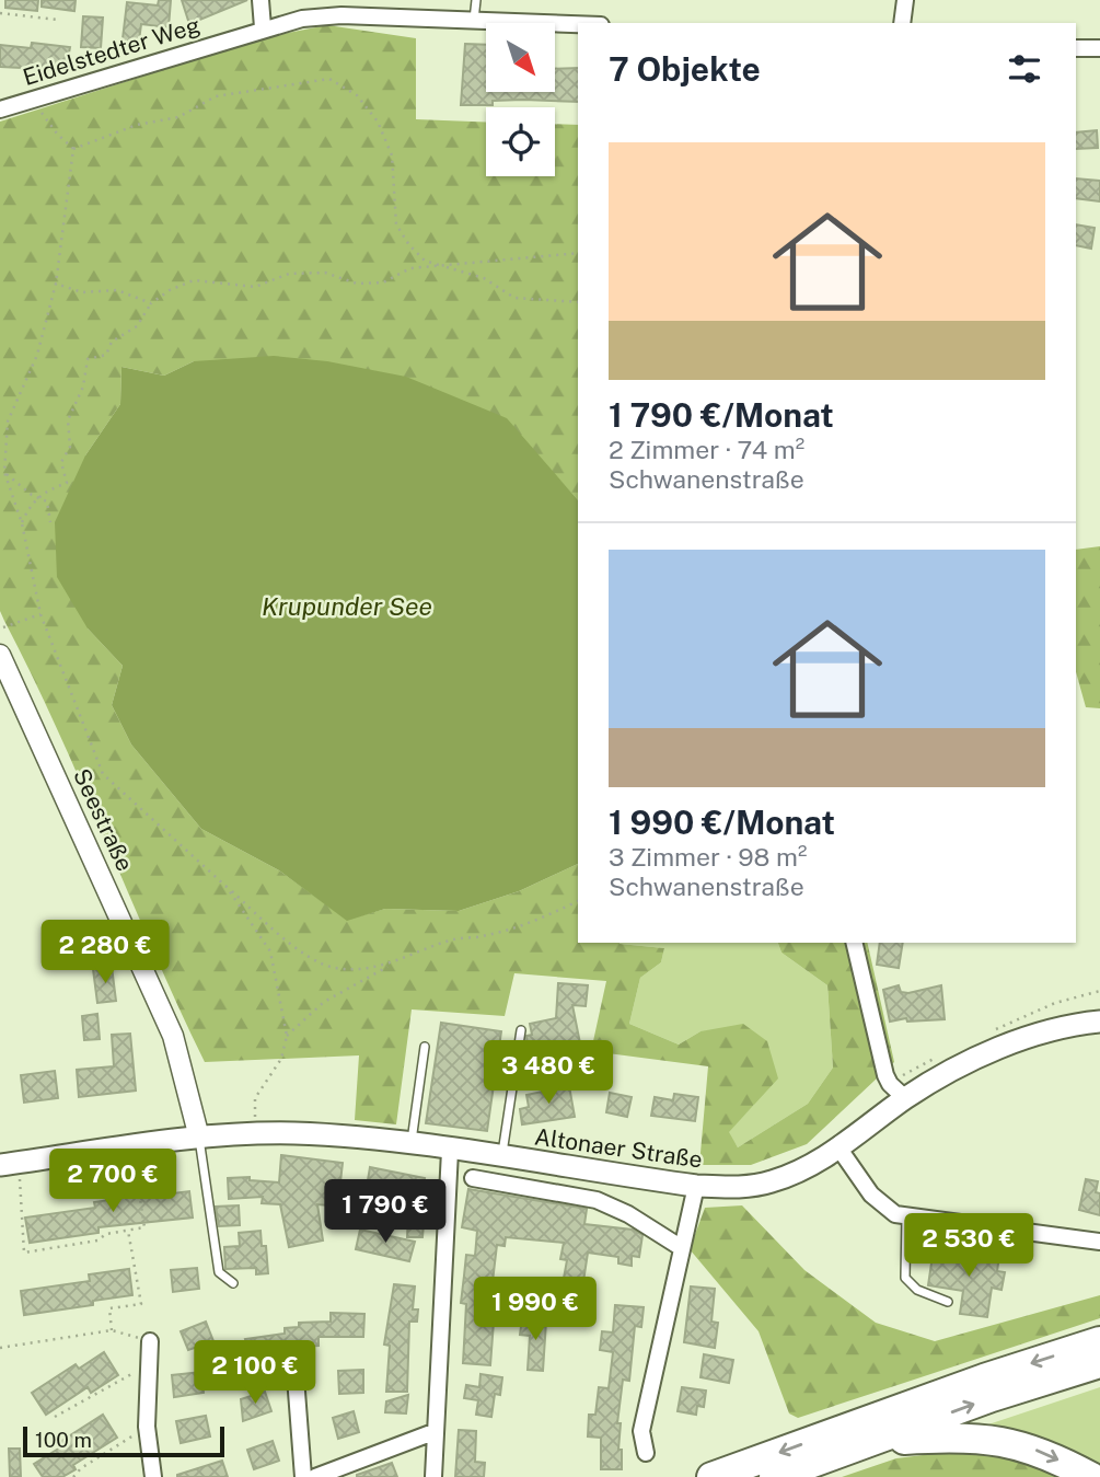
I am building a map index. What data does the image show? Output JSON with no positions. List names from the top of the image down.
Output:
{
  "streets": {
    "main road": ["Altonaer Straße"],
    "street": ["Eidelstedter Weg", "Seestraße"]
  },
  "crossings": [
    ["Seestraße", "Altonaer Straße"]
  ],
  "water": ["Krupunder See"],
  "scale_bar": "100 m",
  "north": "bottom right",
  "page": {
    "heading": "7 Objekte",
    "list": [
      {
        "name": "1 790 €/Monat",
        "note": "2 Zimmer · 74 m² · Schwanenstraße"
      },
      {
        "name": "1 990 €/Monat",
        "note": "3 Zimmer · 98 m² · Schwanenstraße"
      }
    ],
    "price": [
      "2 280 €",
      "3 480 €",
      "2 700 €",
      "1 790 €",
      "2 530 €",
      "1 990 €",
      "2 100 €"
    ],
    "scale": "100 m"
  }
}
